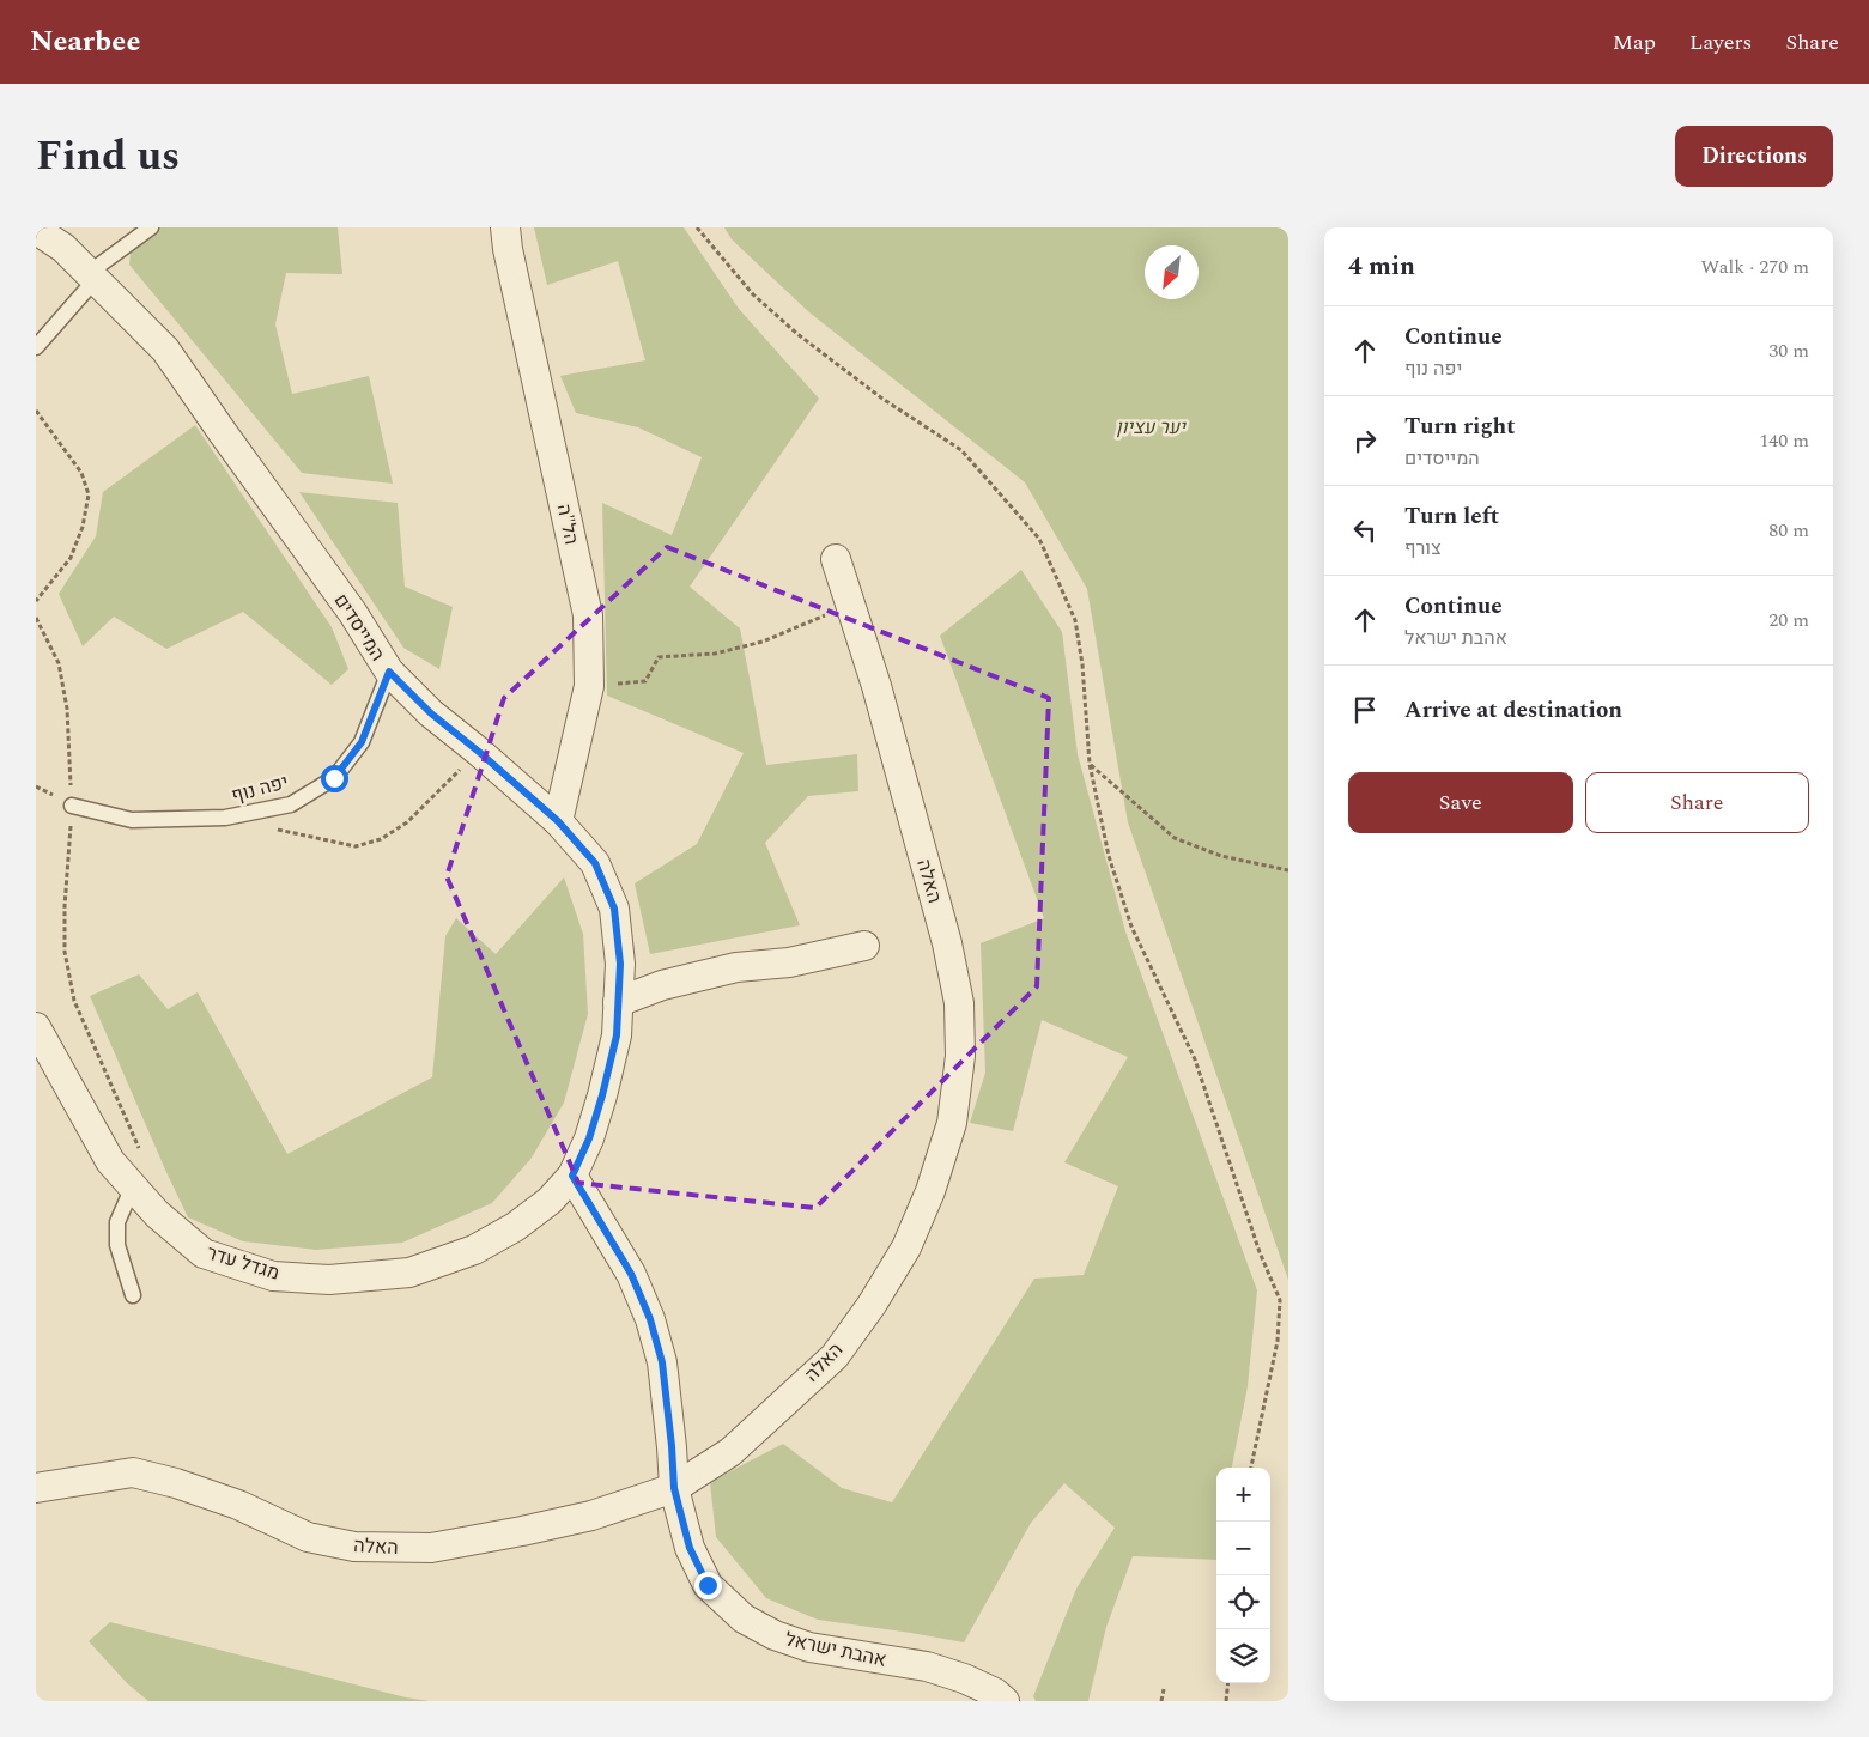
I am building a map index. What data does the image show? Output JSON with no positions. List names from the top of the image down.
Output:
{
  "streets": {
    "street": [
      "הל\"ה",
      "המייסדים",
      "האלה",
      "מגדל עדר",
      "אהבת ישראל"
    ],
    "lane": ["יפה נוף"]
  },
  "crossings": [
    ["הל\"ה", "המייסדים"],
    ["המייסדים", "יפה נוף"],
    ["המייסדים", "מגדל עדר"],
    ["המייסדים", "אהבת ישראל"],
    ["האלה", "אהבת ישראל"],
    ["מגדל עדר", "אהבת ישראל"]
  ],
  "parks": ["יער עציון"],
  "north": "bottom left",
  "page": {
    "header": "Nearbee",
    "nav": ["Map", "Layers", "Share"],
    "title": "Find us",
    "buttons": [
      "Directions",
      ["Save", "Share"]
    ],
    "heading": ["4 min", "Walk · 270 m"],
    "list": [
      ["Continue", "יפה נוף", "30 m"],
      ["Turn right", "המייסדים", "140 m"],
      ["Turn left", "צורף", "80 m"],
      ["Continue", "אהבת ישראל", "20 m"],
      "Arrive at destination"
    ],
    "map_buttons": ["+", "−"]
  }
}
